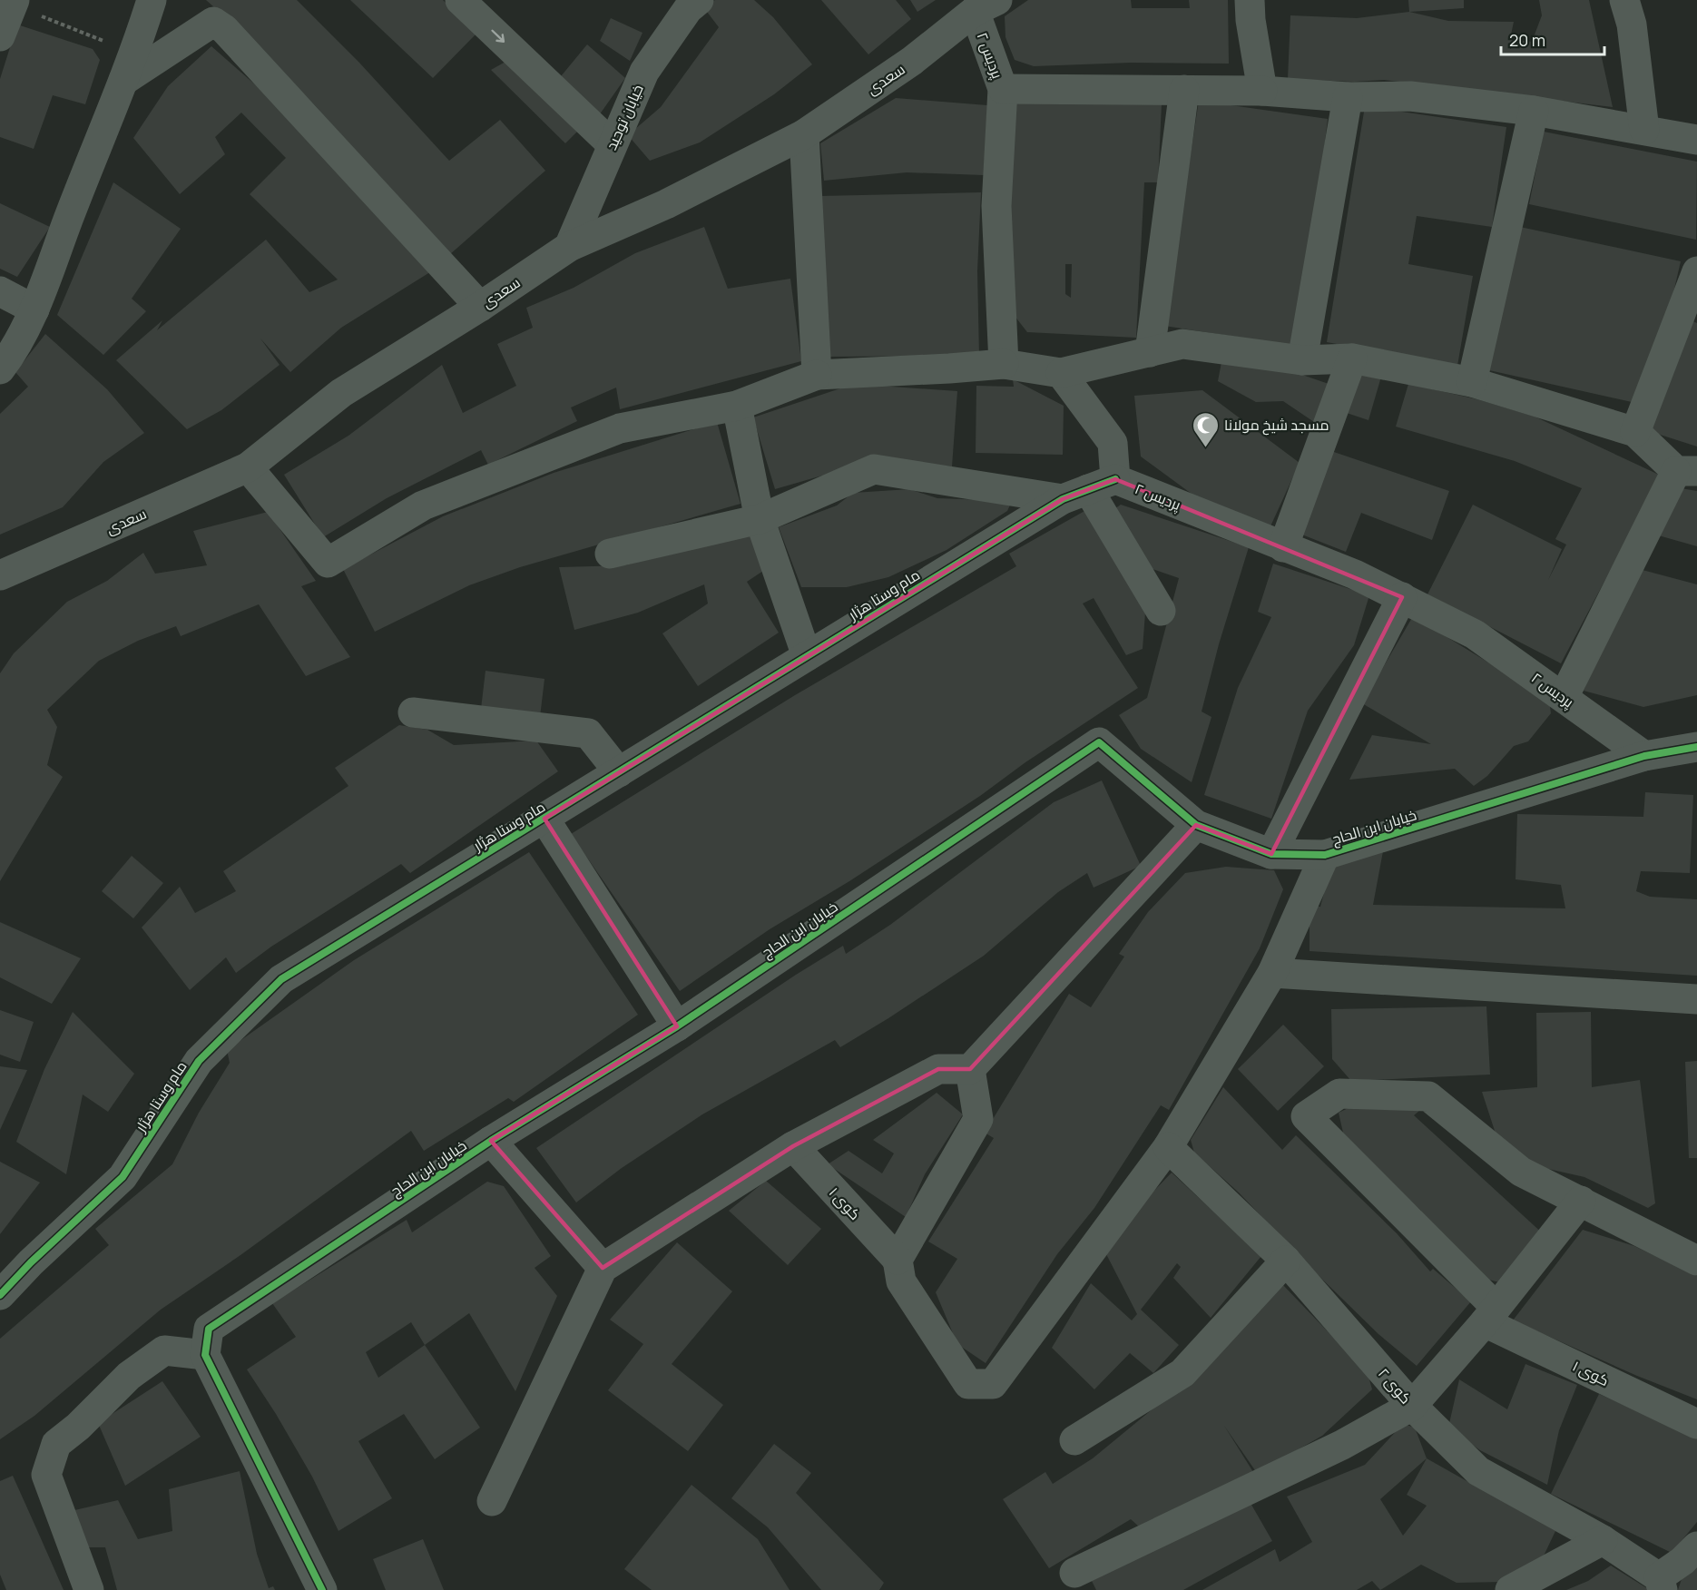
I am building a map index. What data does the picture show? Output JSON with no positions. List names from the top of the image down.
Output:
{
  "streets": {
    "street": [
      "پردیس ۲",
      "سعدی",
      "خیابان توحید",
      "مام وستا هژار",
      "خیابان ابن الحاج",
      "کوی ۱",
      "کوی ۲"
    ]
  },
  "crossings": [
    ["پردیس ۲", "سعدی"],
    ["پردیس ۲", "مام وستا هژار"],
    ["پردیس ۲", "خیابان ابن الحاج"],
    ["سعدی", "خیابان توحید"]
  ],
  "places": {
    "mosque": ["مسجد شیخ مولانا"]
  },
  "scale_bar": "20 m"
}
